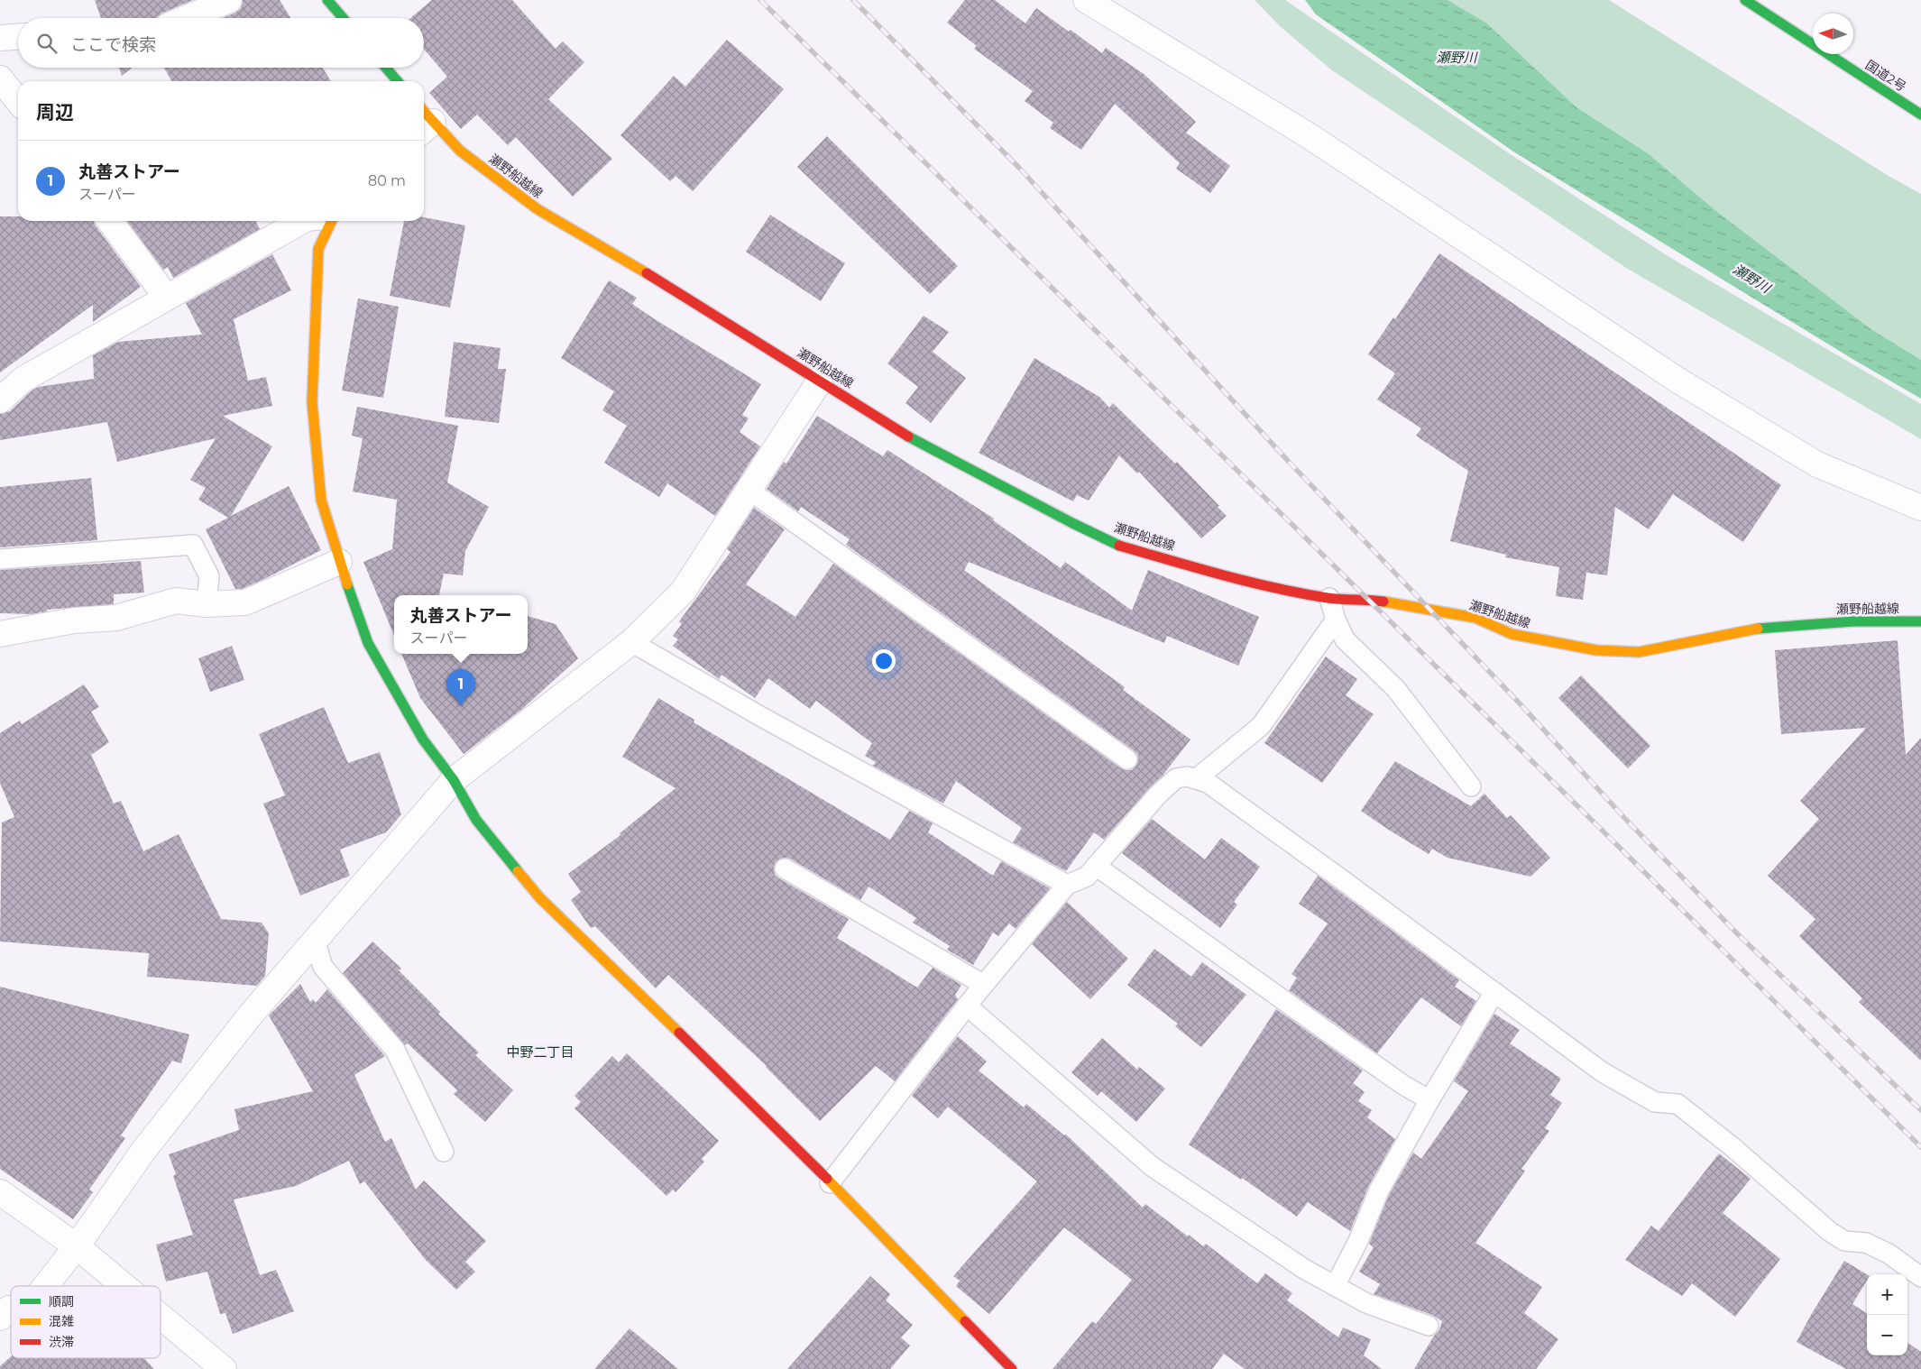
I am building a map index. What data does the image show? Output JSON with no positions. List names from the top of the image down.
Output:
{
  "streets": {
    "main road": ["国道2号", "瀬野船越線"]
  },
  "districts": ["中野二丁目"],
  "water": ["瀬野川"],
  "legend": ["順調", "混雑", "渋滞"],
  "north": "left",
  "page": {
    "search": "ここで検索",
    "heading": "周辺",
    "list": [
      {
        "mark": "1",
        "name": "丸善ストアー",
        "note": "スーパー",
        "value": "80 m"
      }
    ],
    "popup": ["丸善ストアー", "スーパー"],
    "pins": "1",
    "map_buttons": ["+", "−"]
  }
}
